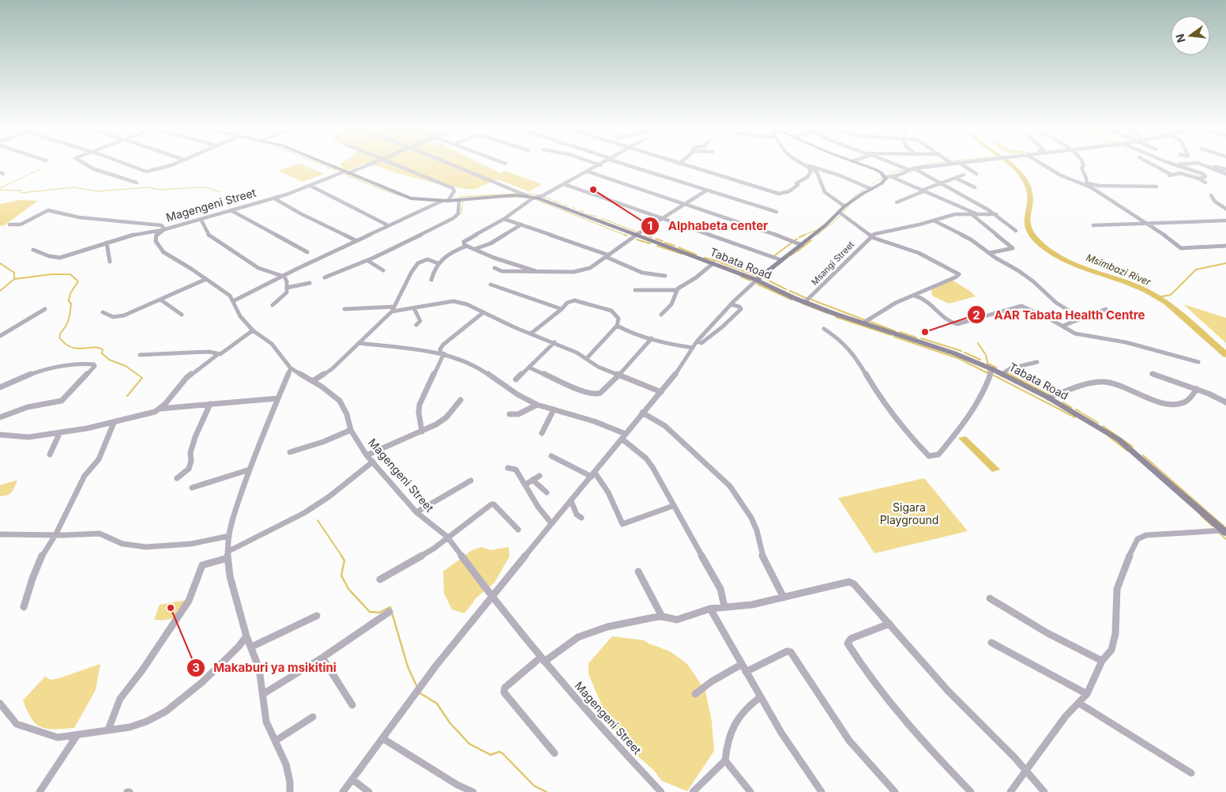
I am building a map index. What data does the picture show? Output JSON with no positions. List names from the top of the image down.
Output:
{
  "streets": {
    "main road": ["Tabata Road"],
    "street": ["Magengeni Street", "Msangi Street"]
  },
  "crossings": [
    ["Magengeni Street", "Tabata Road"],
    ["Tabata Road", "Msangi Street"]
  ],
  "water": ["Msimbazi River"],
  "parks": ["Sigara Playground"],
  "places": ["Alphabeta center", "AAR Tabata Health Centre", "Makaburi ya msikitini"],
  "north": "left"
}
